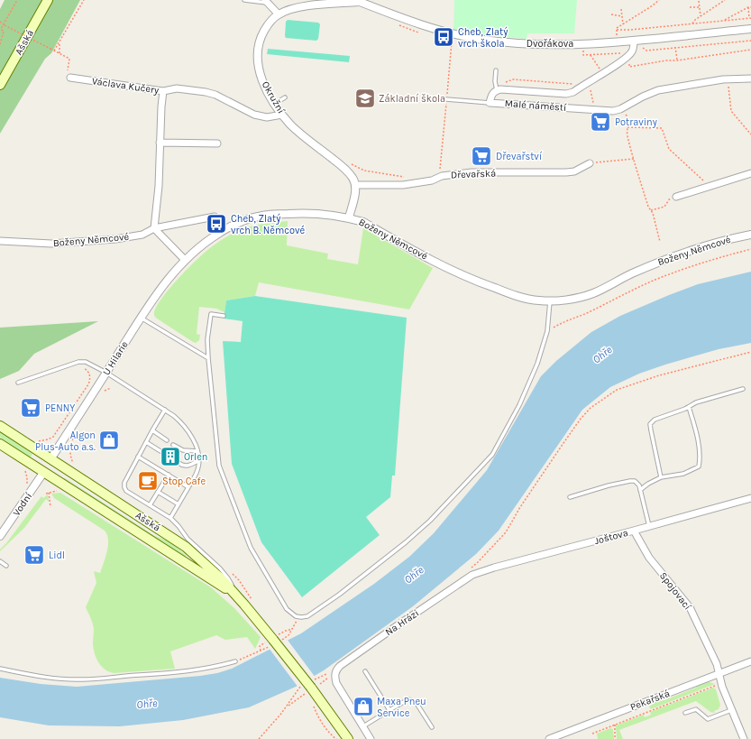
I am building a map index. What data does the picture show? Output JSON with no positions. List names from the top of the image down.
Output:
{
  "streets": {
    "main road": ["Ašská"],
    "street": [
      "Dvořákova",
      "Václava Kučery",
      "Okružní",
      "Malé náměstí",
      "Dřevařská",
      "Boženy Němcové",
      "U Hilarie",
      "Vodní",
      "Joštova",
      "Spojovací",
      "Na Hrázi",
      "Pekařská"
    ]
  },
  "crossings": [
    ["Ašská", "U Hilarie"],
    ["Ašská", "Vodní"],
    ["Dvořákova", "Okružní"],
    ["Václava Kučery", "Okružní"],
    ["Okružní", "Dřevařská"],
    ["Boženy Němcové", "U Hilarie"],
    ["Joštova", "Spojovací"],
    ["Joštova", "Na Hrázi"],
    ["Spojovací", "Pekařská"]
  ],
  "water": ["Ohře"],
  "places": {
    "bus stop": ["Cheb, Zlatý vrch škola", "Cheb, Zlatý vrch B. Němcové"],
    "school or university": ["Základní škola"],
    "supermarket": [
      "Potraviny",
      "Dřevařství",
      "PENNY",
      "Lidl"
    ],
    "shop": ["Algon Plus-Auto a.s.", "Maxa Pneu Service"],
    "building": ["Orlen"],
    "cafe": ["Stop Cafe"]
  }
}
